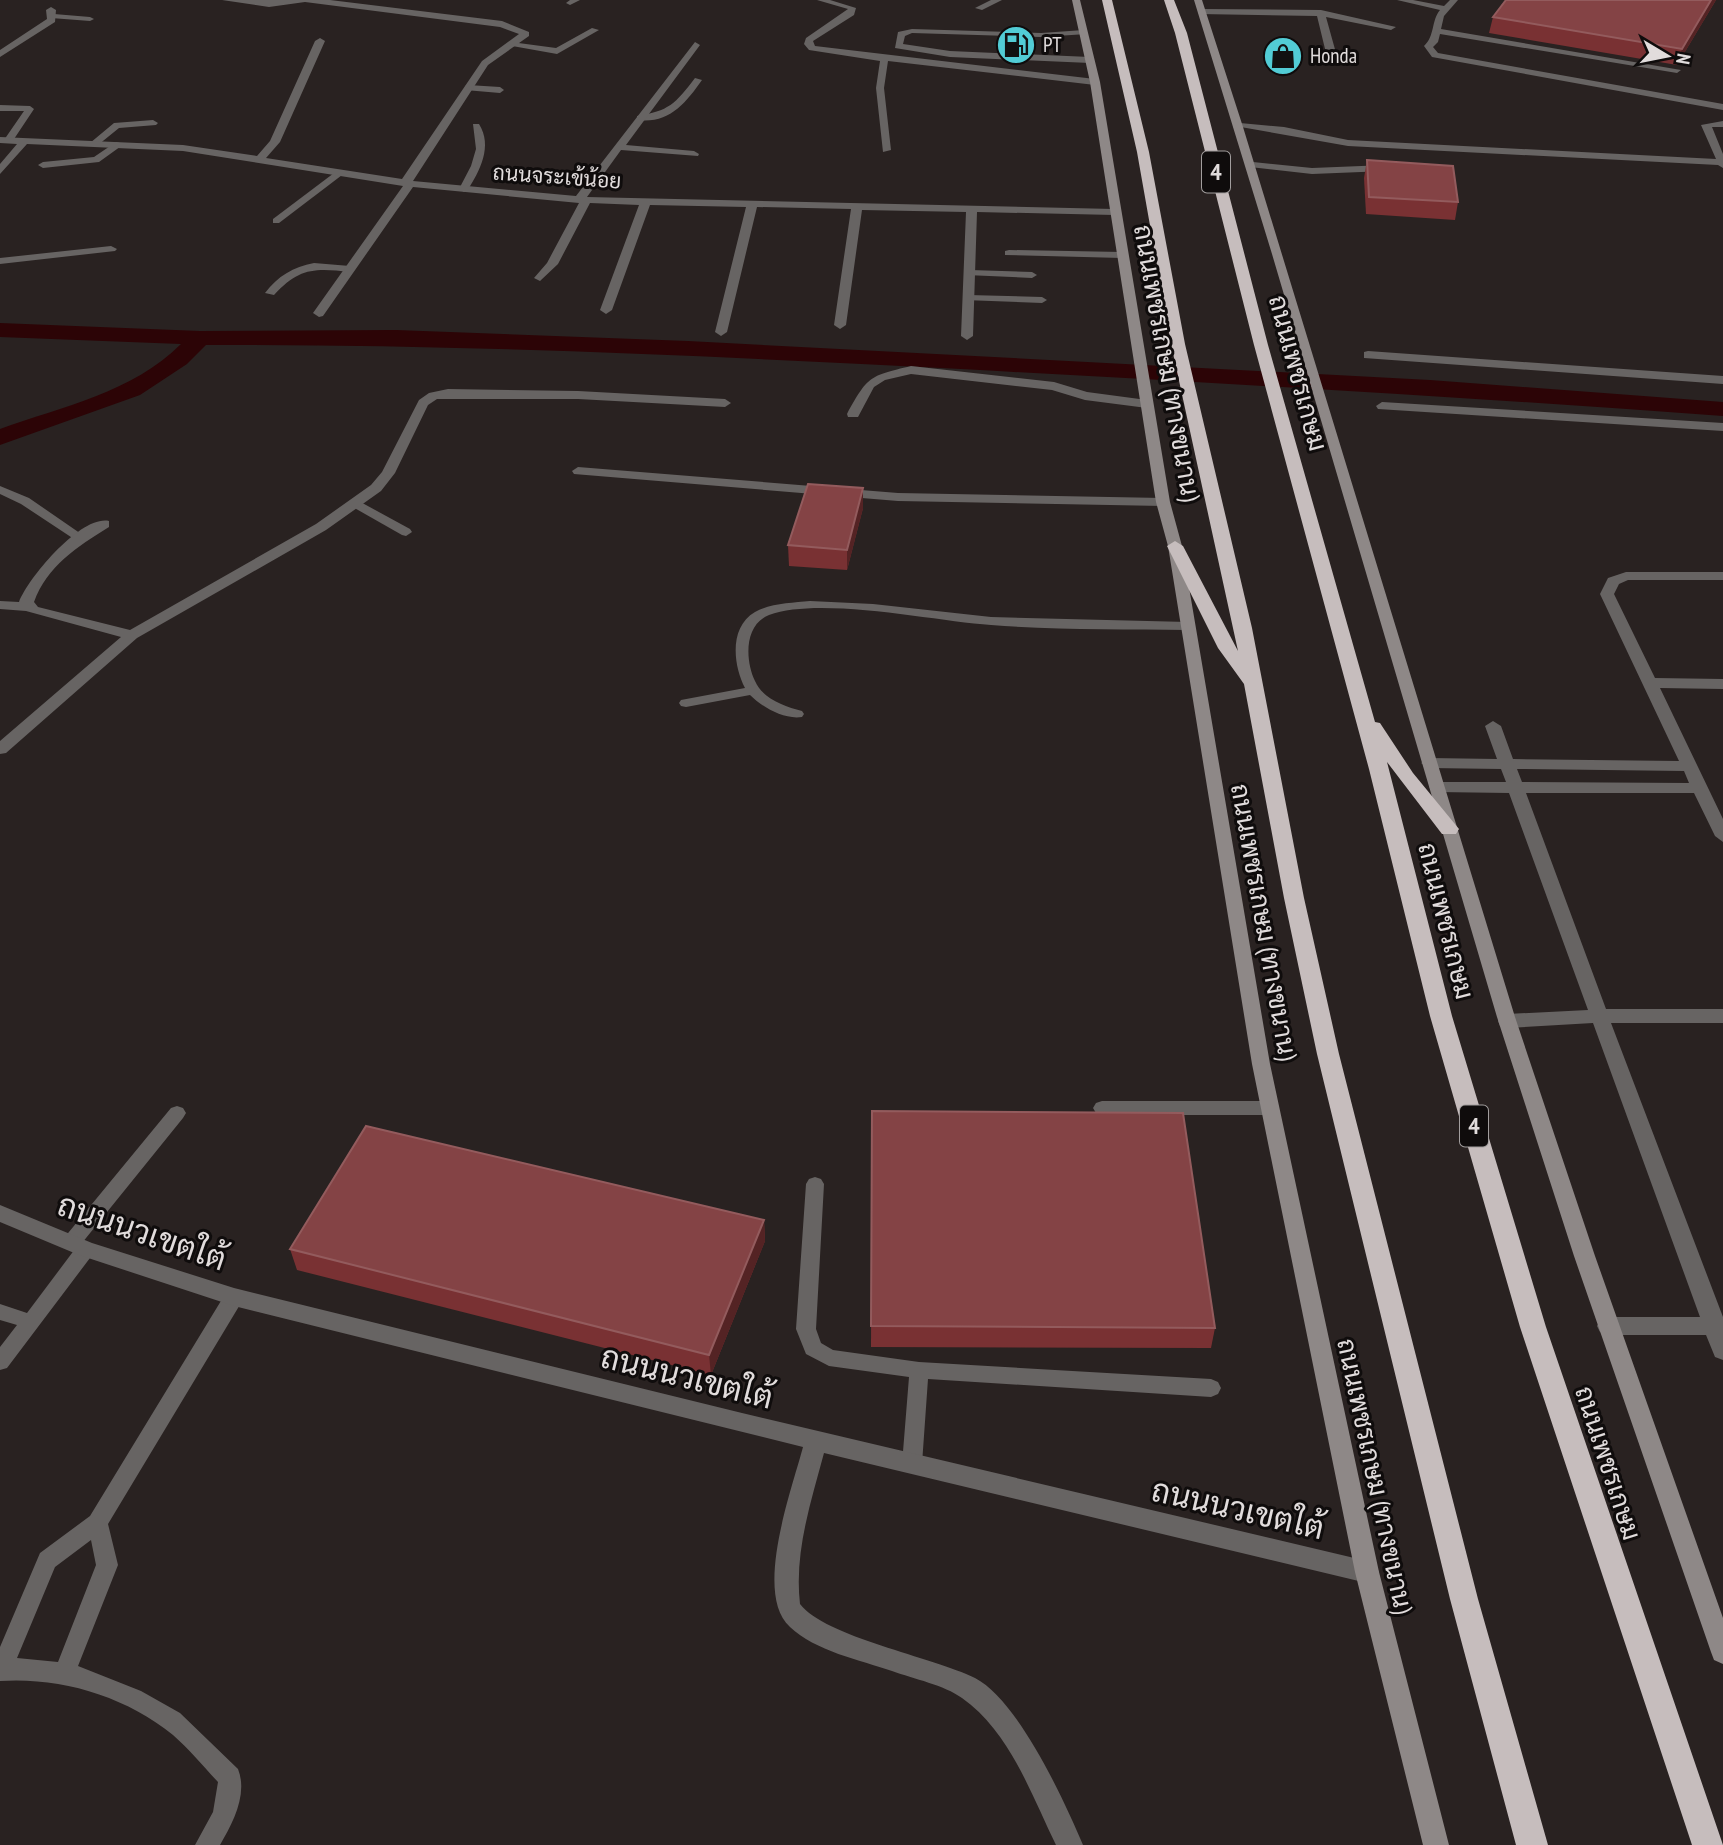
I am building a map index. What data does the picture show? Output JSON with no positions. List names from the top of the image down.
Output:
{
  "streets": {
    "highway": ["4", "ถนนเพชรเกษม"],
    "main road": ["ถนนเพชรเกษม (ทางขนาน)"],
    "street": ["ถนนจระเข้น้อย", "ถนนนวเขตใต้"]
  },
  "crossings": [
    ["ถนนจระเข้น้อย", "ถนนเพชรเกษม (ทางขนาน)"],
    ["ถนนเพชรเกษม (ทางขนาน)", "ถนนนวเขตใต้"]
  ],
  "places": {
    "fuel station": ["PT"],
    "shop": ["Honda"]
  },
  "north": "right"
}
